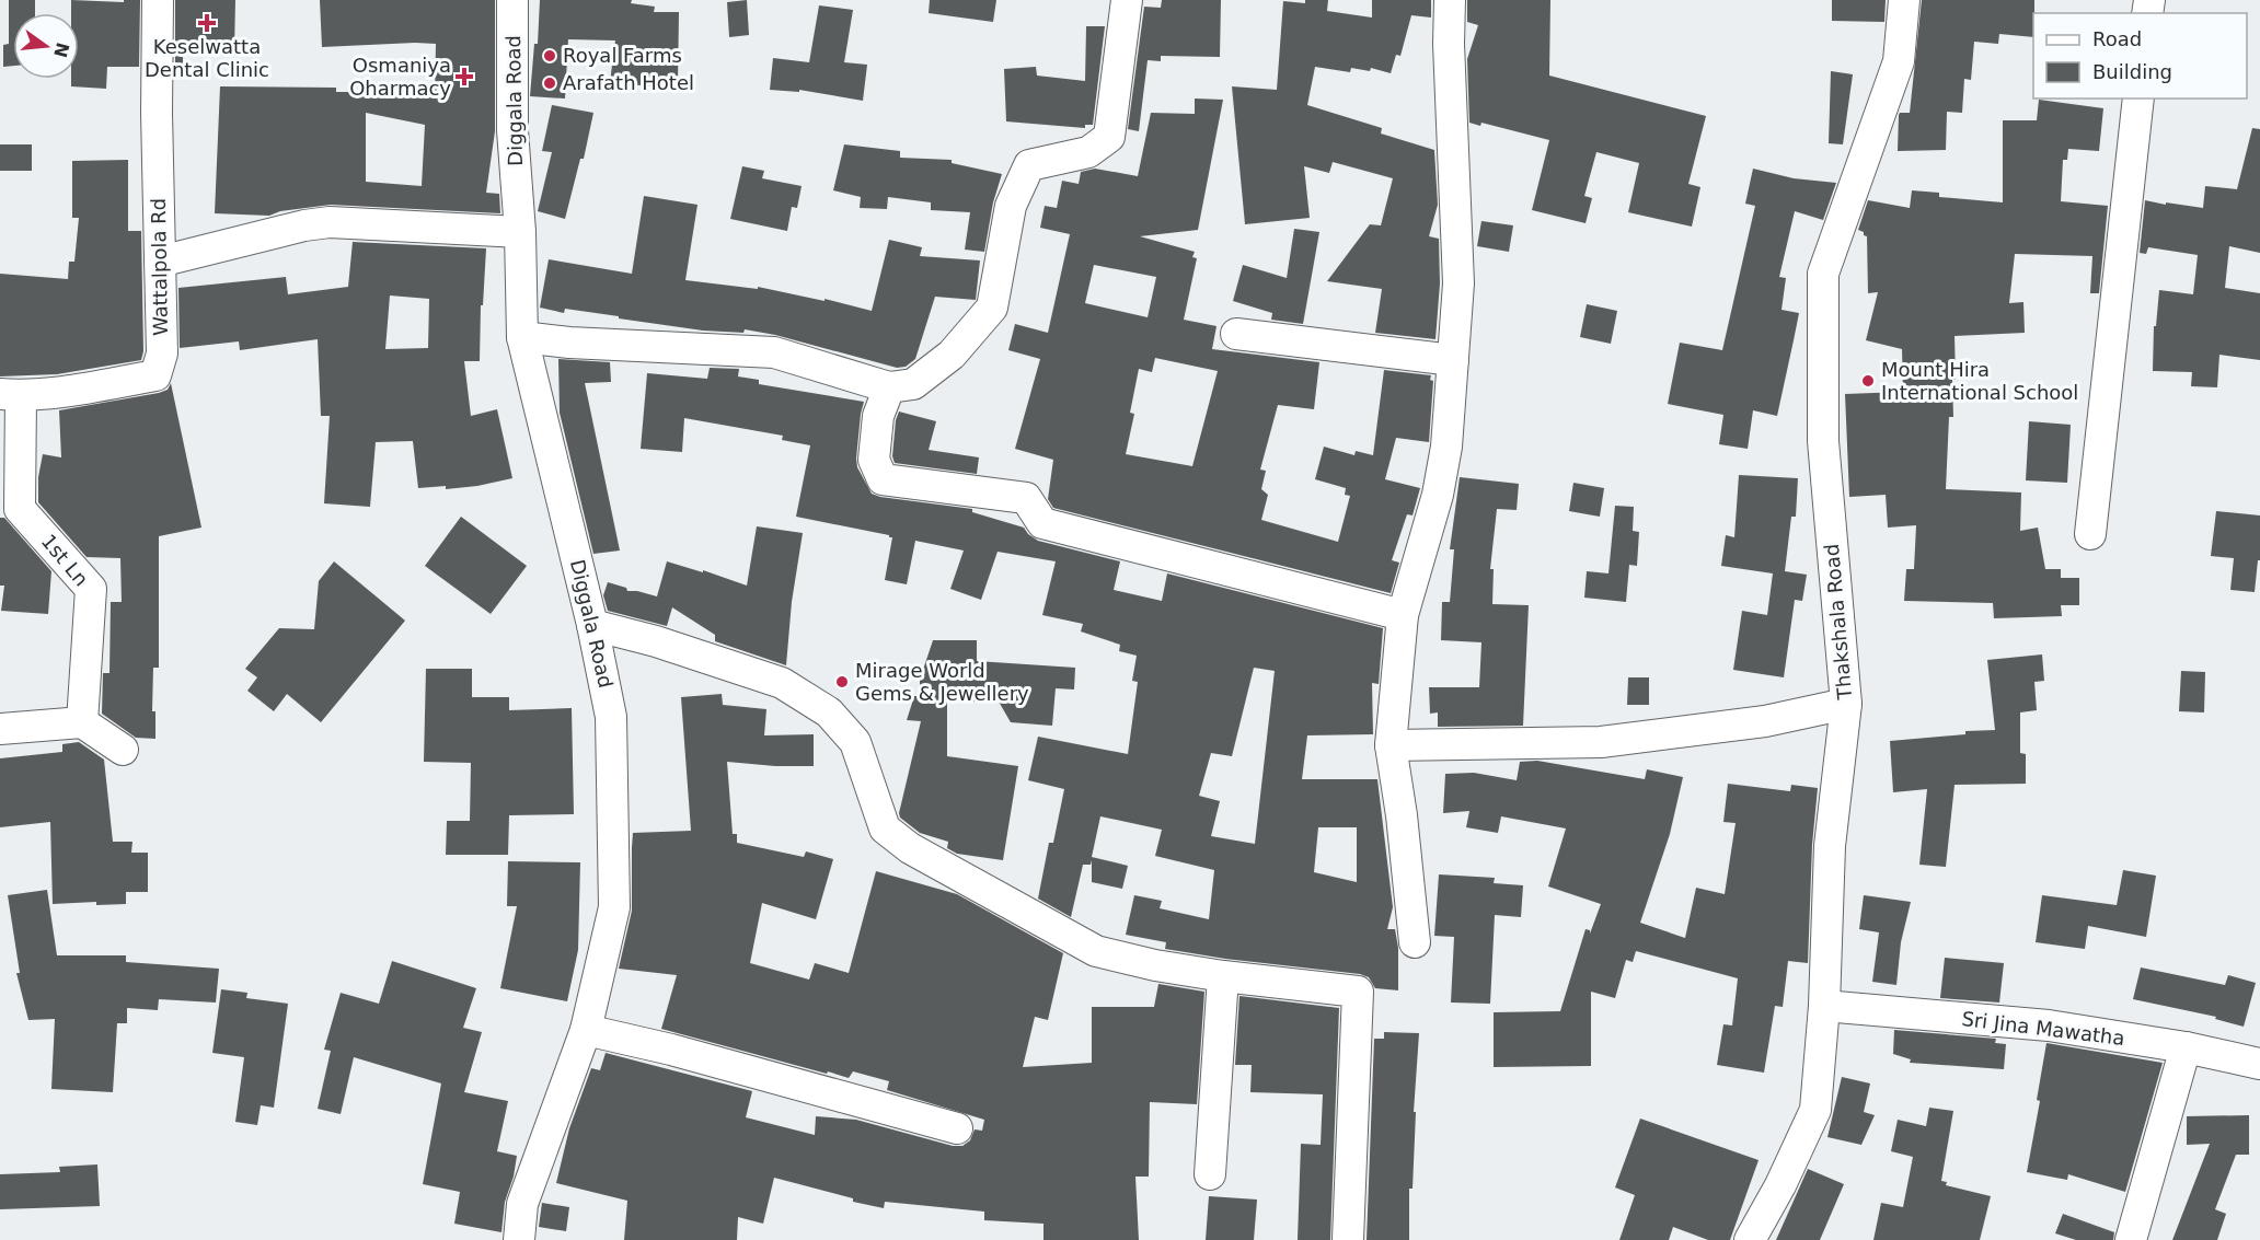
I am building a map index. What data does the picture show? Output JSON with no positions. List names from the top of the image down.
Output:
{
  "streets": {
    "street": [
      "Diggala Road",
      "Wattalpola Rd",
      "1st Ln",
      "Thakshala Road",
      "Sri Jina Mawatha"
    ]
  },
  "crossings": [
    ["Wattalpola Rd", "1st Ln"],
    ["Thakshala Road", "Sri Jina Mawatha"]
  ],
  "places": {
    "health": ["Keselwatta Dental Clinic", "Osmaniya Oharmacy"],
    "other": [
      "Royal Farms",
      "Arafath Hotel",
      "Mount Hira International School",
      "Mirage World Gems & Jewellery"
    ]
  },
  "legend": ["Road", "Building"],
  "north": "right"
}
